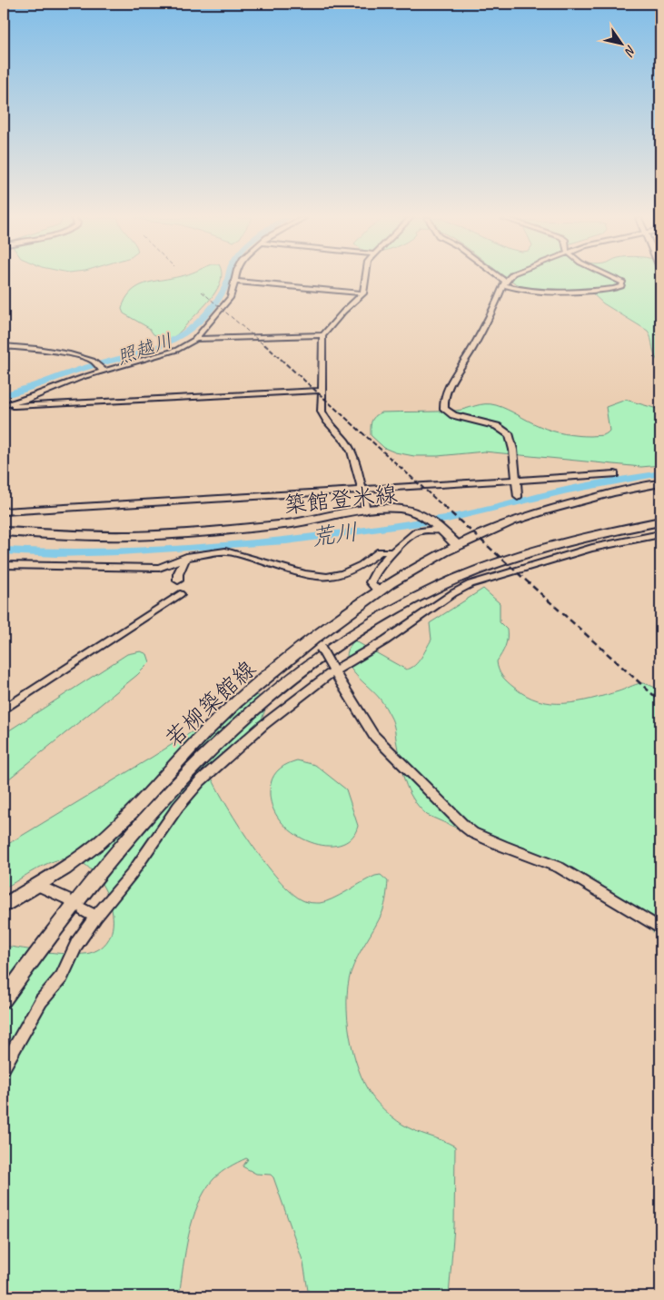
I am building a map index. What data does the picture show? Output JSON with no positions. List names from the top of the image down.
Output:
{
  "streets": {
    "main road": ["築館登米線", "若柳築館線"]
  },
  "crossings": [
    ["築館登米線", "若柳築館線"]
  ],
  "water": ["照越川", "荒川"],
  "north": "bottom right"
}
